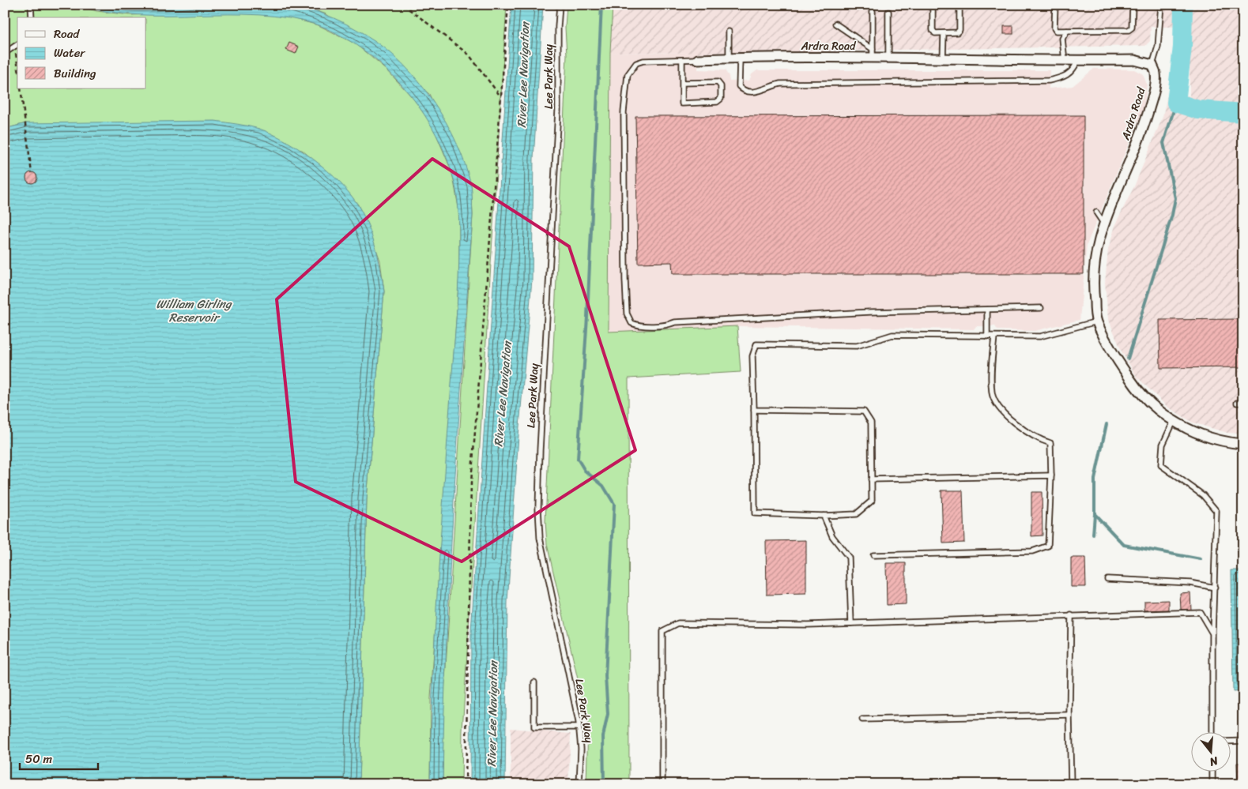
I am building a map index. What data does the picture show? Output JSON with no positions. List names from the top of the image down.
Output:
{
  "streets": {
    "street": ["Ardra Road"],
    "lane": ["Lee Park Way"]
  },
  "water": ["River Lee Navigation", "William Girling Reservoir"],
  "legend": ["Road", "Water", "Building"],
  "scale_bar": "50 m",
  "north": "bottom"
}
